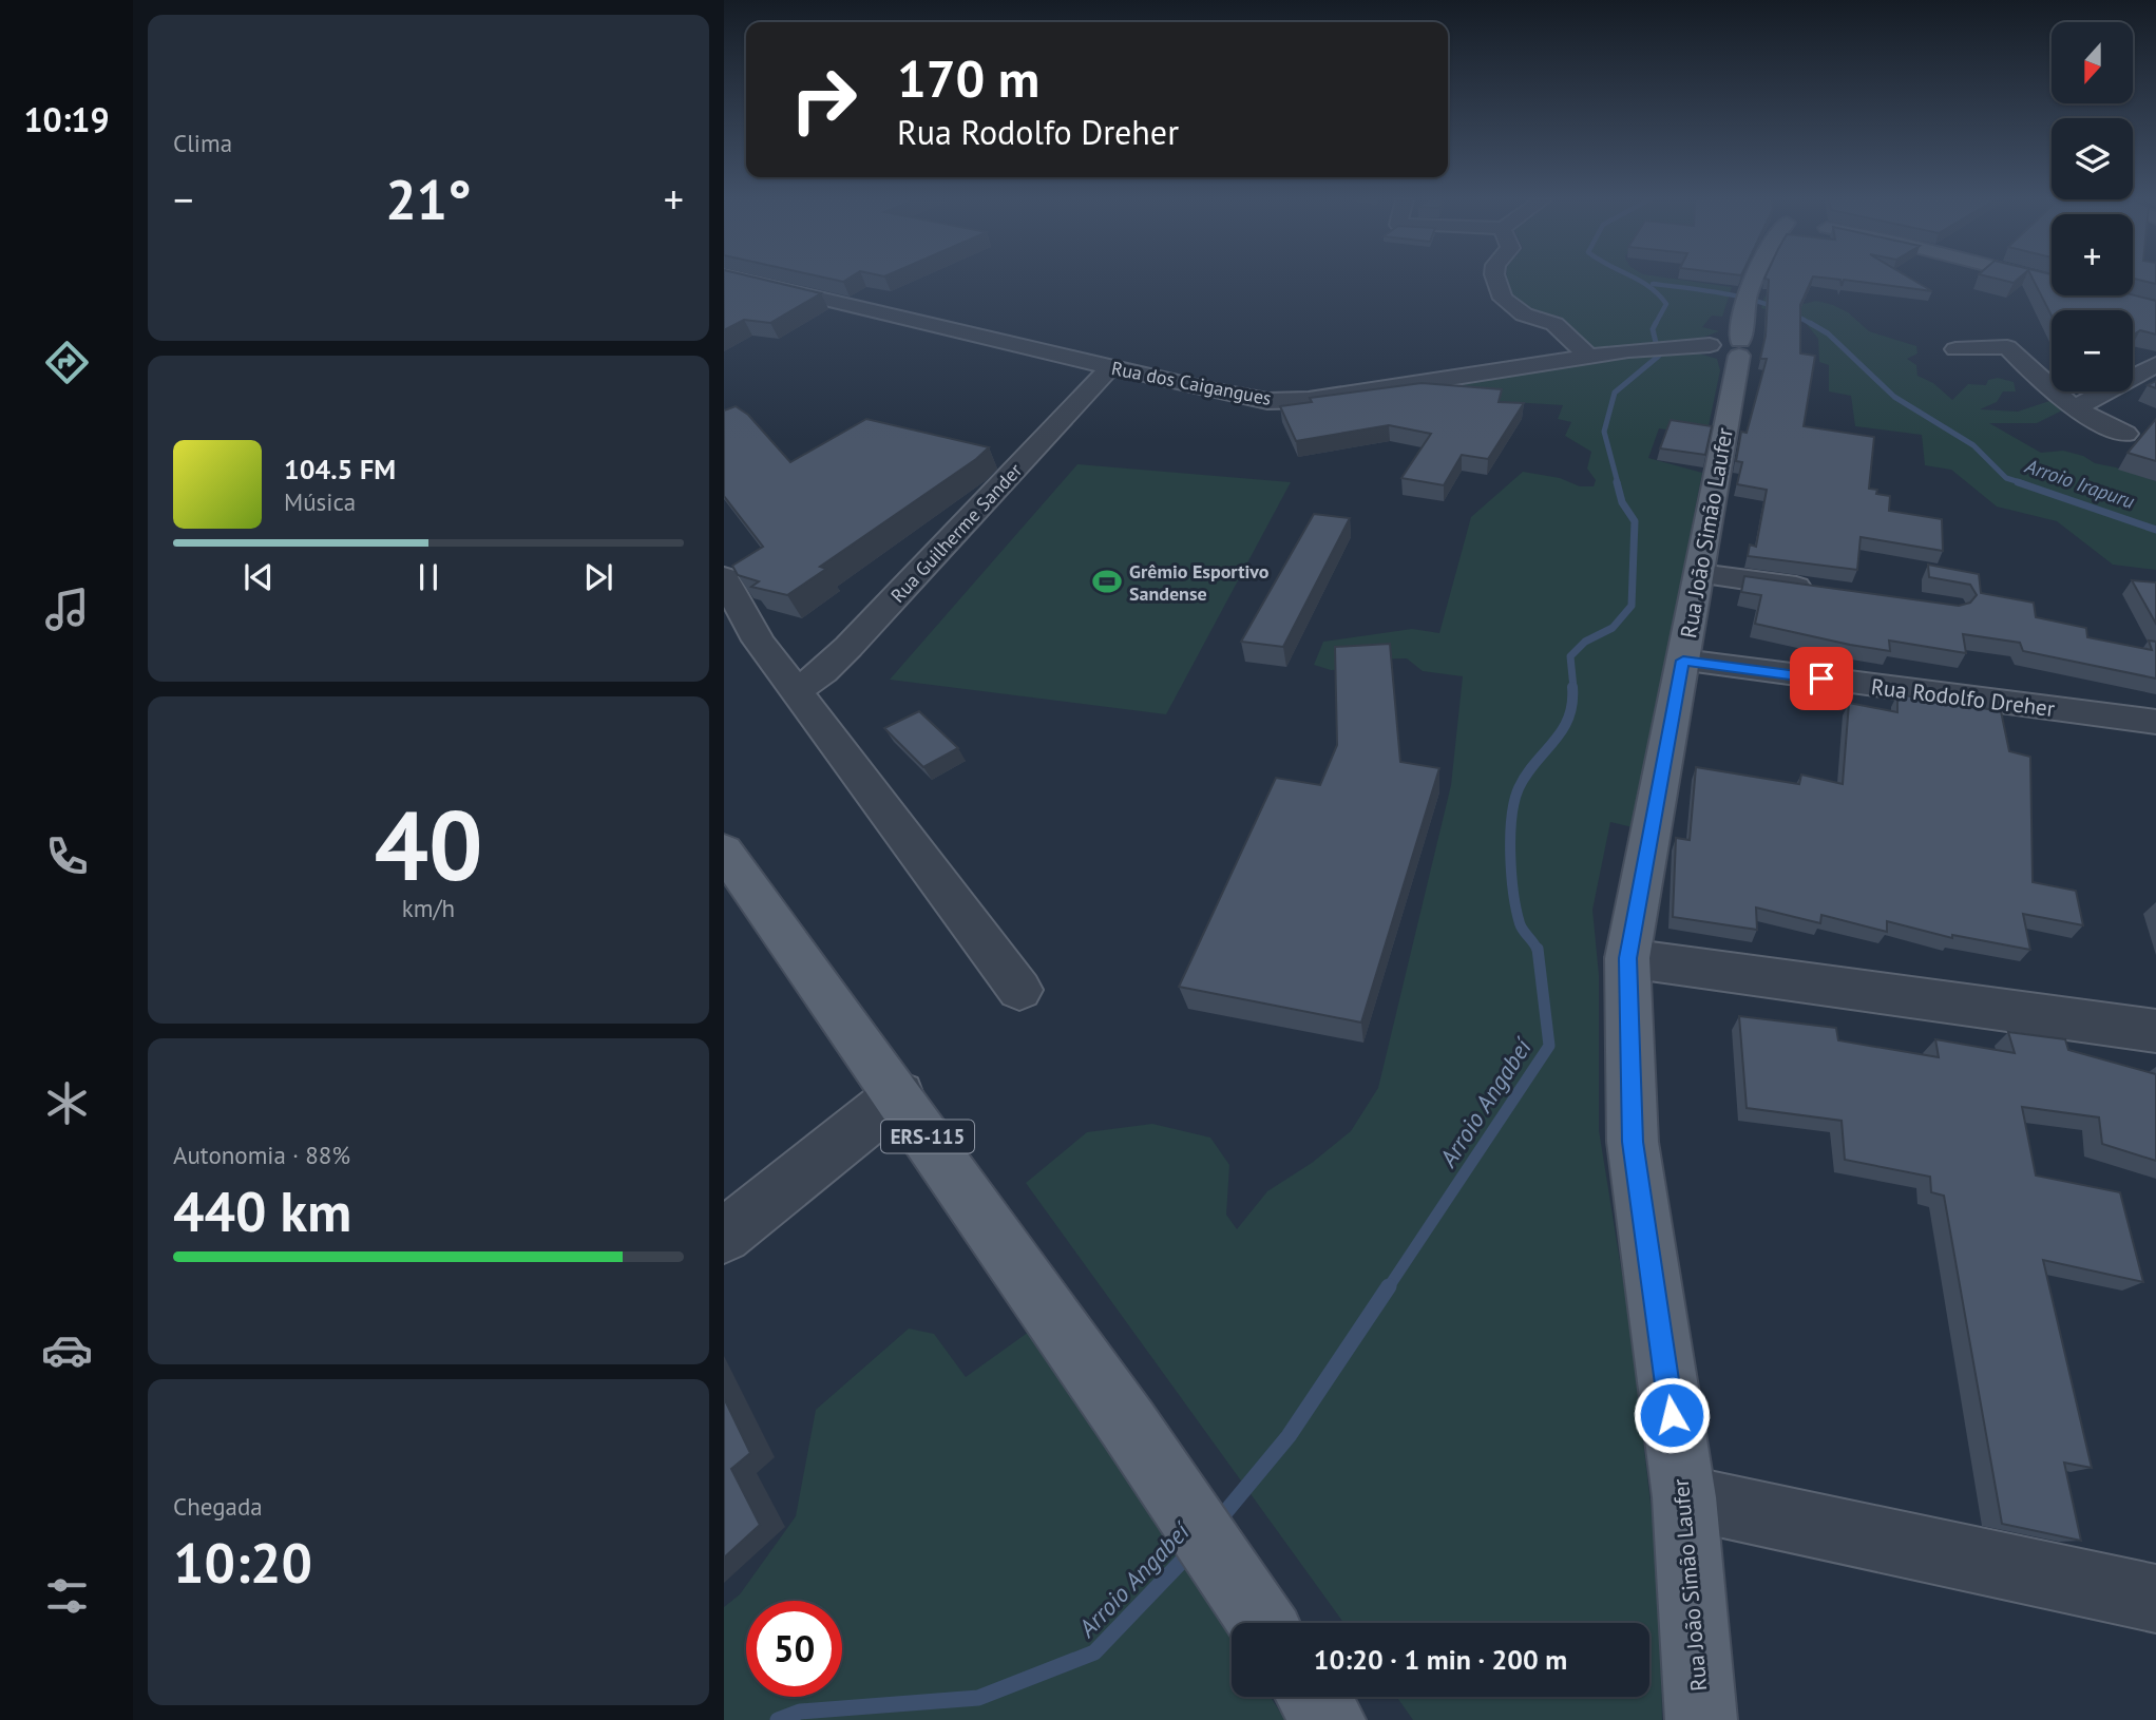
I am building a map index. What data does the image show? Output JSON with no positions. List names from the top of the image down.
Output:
{
  "streets": {
    "main road": ["Rua João Simão Laufer", "ERS-115"],
    "street": ["Rua dos Caigangues", "Rua Guilherme Sander", "Rua Rodolfo Dreher"]
  },
  "crossings": [
    ["Rua dos Caigangues", "Rua Guilherme Sander"],
    ["Rua dos Caigangues", "Rua João Simão Laufer"],
    ["Rua João Simão Laufer", "Rua Rodolfo Dreher"]
  ],
  "water": ["Arroio Irapuru", "Arroio Angabeí"],
  "places": {
    "sports": ["Grêmio Esportivo Sandense"]
  },
  "north": "bottom",
  "page": {
    "tabs": "10:19",
    "tile": [
      "Clima",
      ["40", "km/h"],
      ["Autonomia · 88%", "440 km"],
      ["Chegada", "10:20"]
    ],
    "map_buttons": ["+", "−"],
    "turn": ["170 m", "Rua Rodolfo Dreher"],
    "heat": ["−", "21°", "+"],
    "song": ["104.5 FM", "Música"],
    "limit": "50",
    "trip": "10:20 · 1 min · 200 m"
  }
}
